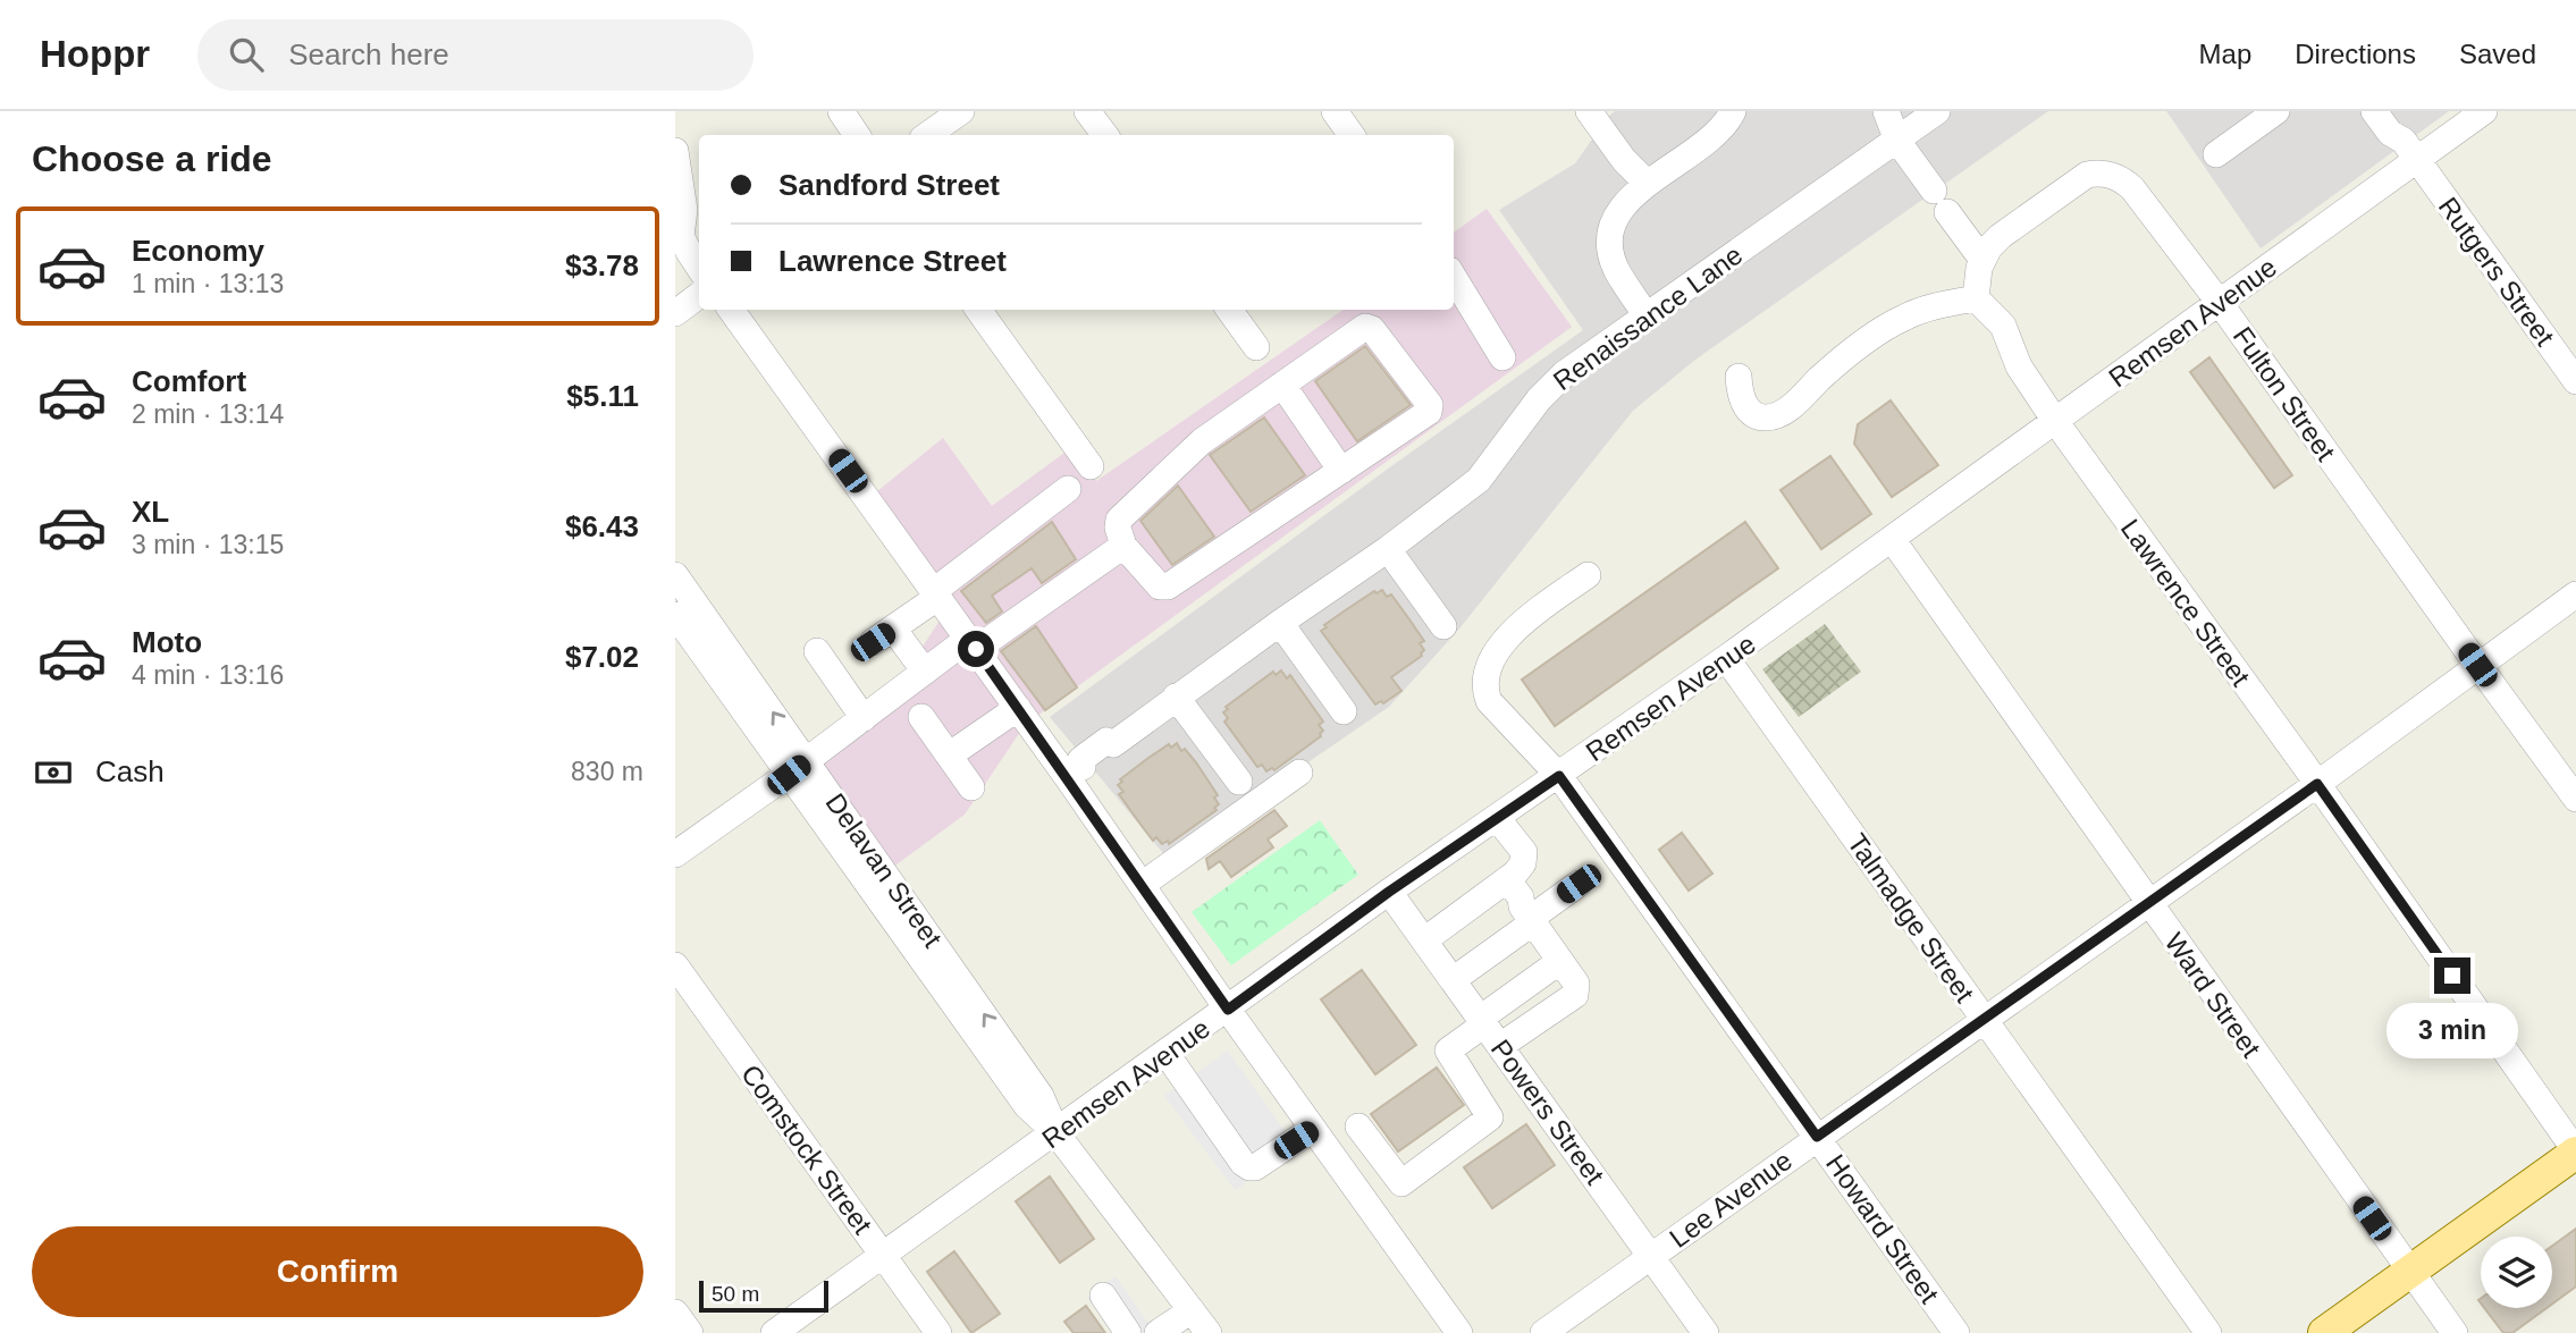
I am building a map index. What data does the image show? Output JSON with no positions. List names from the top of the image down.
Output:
{
  "streets": {
    "street": [
      "Rutgers Street",
      "Renaissance Lane",
      "Remsen Avenue",
      "Fulton Street",
      "Lawrence Street",
      "Delavan Street",
      "Talmadge Street",
      "Ward Street",
      "Powers Street",
      "Comstock Street",
      "Lee Avenue",
      "Howard Street"
    ]
  },
  "crossings": [
    ["Rutgers Street", "Remsen Avenue"],
    ["Remsen Avenue", "Fulton Street"],
    ["Remsen Avenue", "Lawrence Street"],
    ["Remsen Avenue", "Delavan Street"],
    ["Remsen Avenue", "Talmadge Street"],
    ["Remsen Avenue", "Ward Street"],
    ["Remsen Avenue", "Powers Street"],
    ["Remsen Avenue", "Comstock Street"],
    ["Remsen Avenue", "Howard Street"],
    ["Fulton Street", "Lee Avenue"],
    ["Lawrence Street", "Lee Avenue"],
    ["Talmadge Street", "Lee Avenue"],
    ["Ward Street", "Lee Avenue"],
    ["Powers Street", "Lee Avenue"],
    ["Lee Avenue", "Howard Street"]
  ],
  "scale_bar": "50 m",
  "page": {
    "header": "Hoppr",
    "search": "Search here",
    "nav": ["Map", "Directions", "Saved"],
    "heading": "Choose a ride",
    "banner": ["Sandford Street", "Lawrence Street"],
    "list": [
      {
        "name": "Economy",
        "note": "1 min · 13:13",
        "value": "$3.78"
      },
      {
        "name": "Comfort",
        "note": "2 min · 13:14",
        "value": "$5.11"
      },
      {
        "name": "XL",
        "note": "3 min · 13:15",
        "value": "$6.43"
      },
      {
        "name": "Moto",
        "note": "4 min · 13:16",
        "value": "$7.02"
      }
    ],
    "pay": ["Cash", "830 m"],
    "bubble": "3 min",
    "buttons": "Confirm",
    "scale": "50 m"
  }
}
